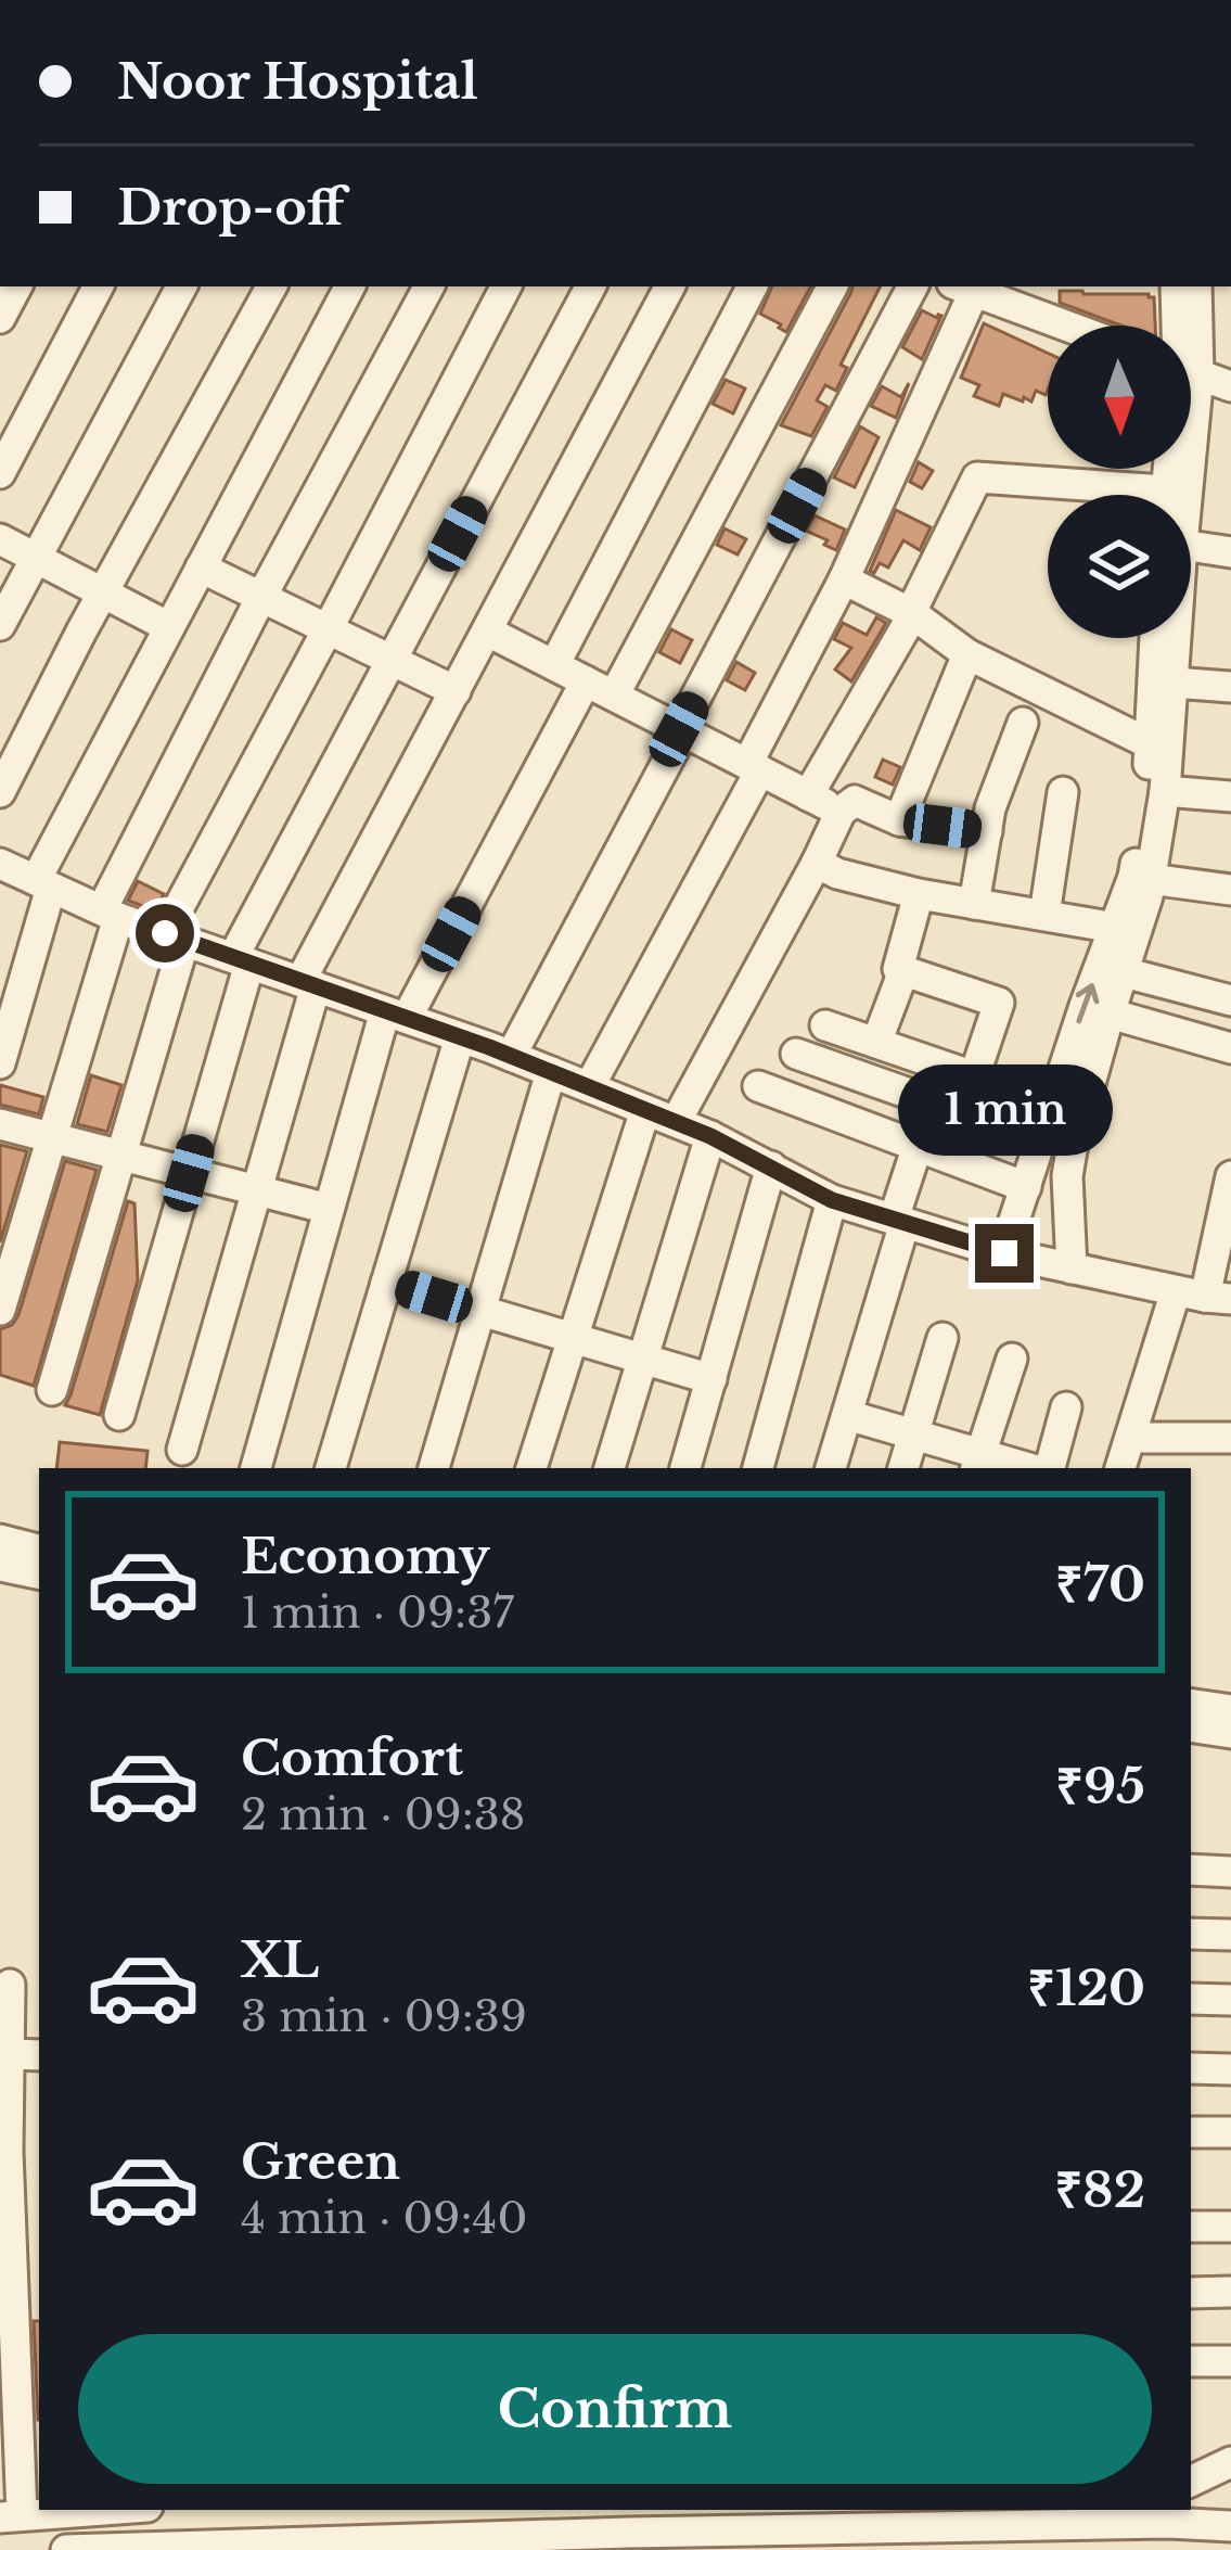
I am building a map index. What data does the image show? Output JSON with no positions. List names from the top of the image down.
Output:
{
  "north": "bottom",
  "page": {
    "banner": ["Noor Hospital", "Drop-off"],
    "bubble": "1 min",
    "list": [
      {
        "name": "Economy",
        "note": "1 min · 09:37",
        "value": "₹70"
      },
      {
        "name": "Comfort",
        "note": "2 min · 09:38",
        "value": "₹95"
      },
      {
        "name": "XL",
        "note": "3 min · 09:39",
        "value": "₹120"
      },
      {
        "name": "Green",
        "note": "4 min · 09:40",
        "value": "₹82"
      }
    ],
    "buttons": "Confirm"
  }
}
